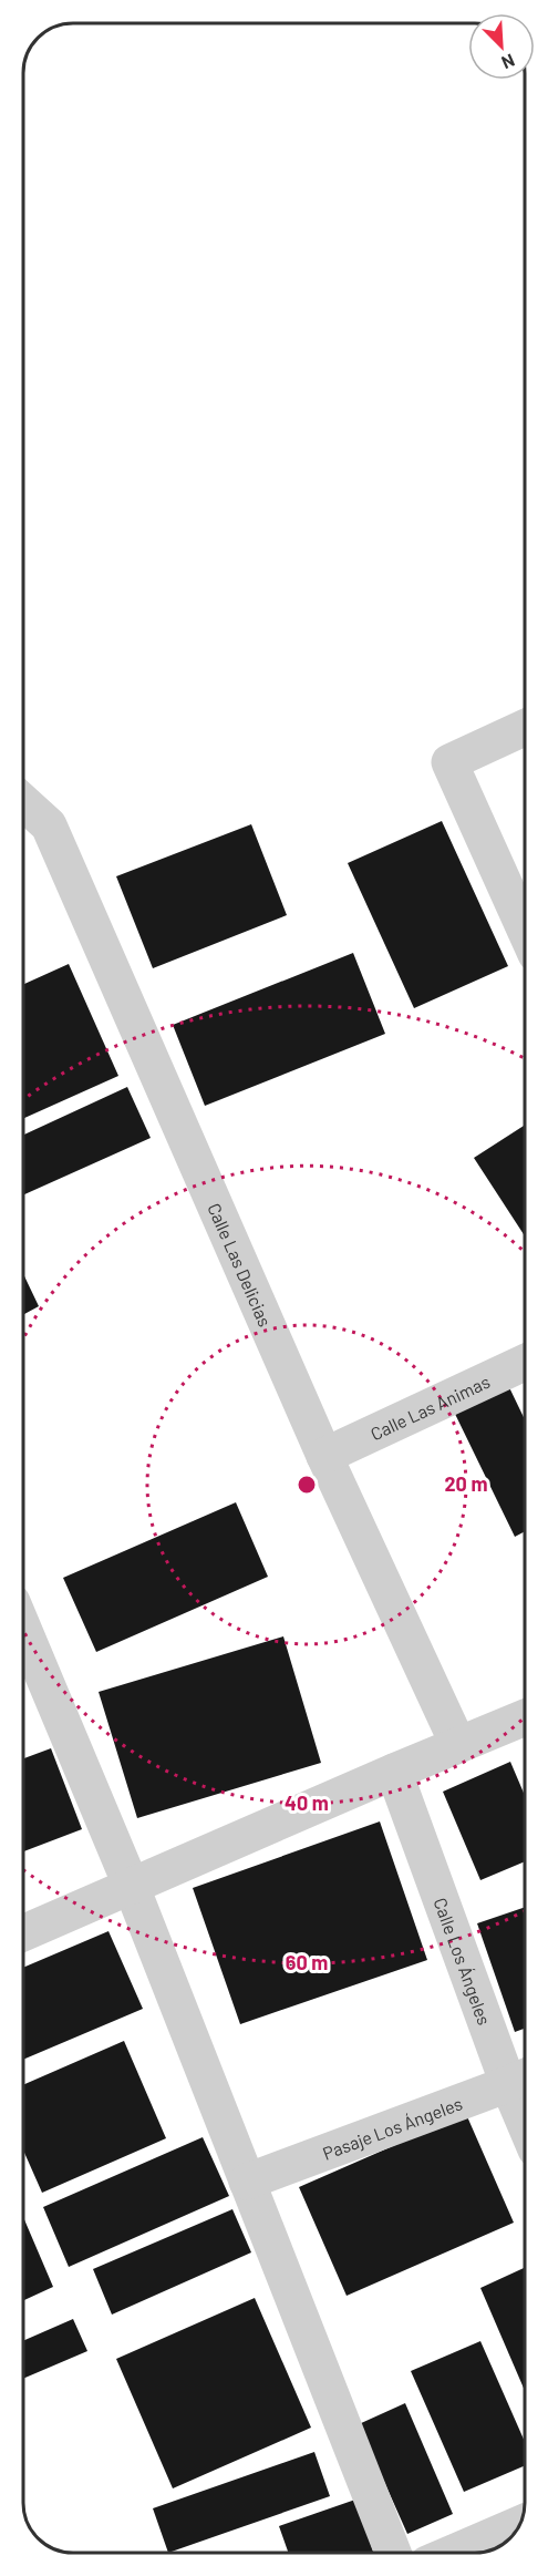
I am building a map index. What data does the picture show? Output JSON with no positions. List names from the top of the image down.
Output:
{
  "streets": {
    "street": [
      "Calle Las Delicias",
      "Calle Las Animas",
      "Calle Los Ángeles",
      "Pasaje Los Ángeles"
    ]
  },
  "crossings": [
    ["Calle Las Delicias", "Calle Las Animas"],
    ["Calle Los Ángeles", "Pasaje Los Ángeles"]
  ],
  "north": "bottom right",
  "rings": ["20 m", "40 m", "60 m"]
}
